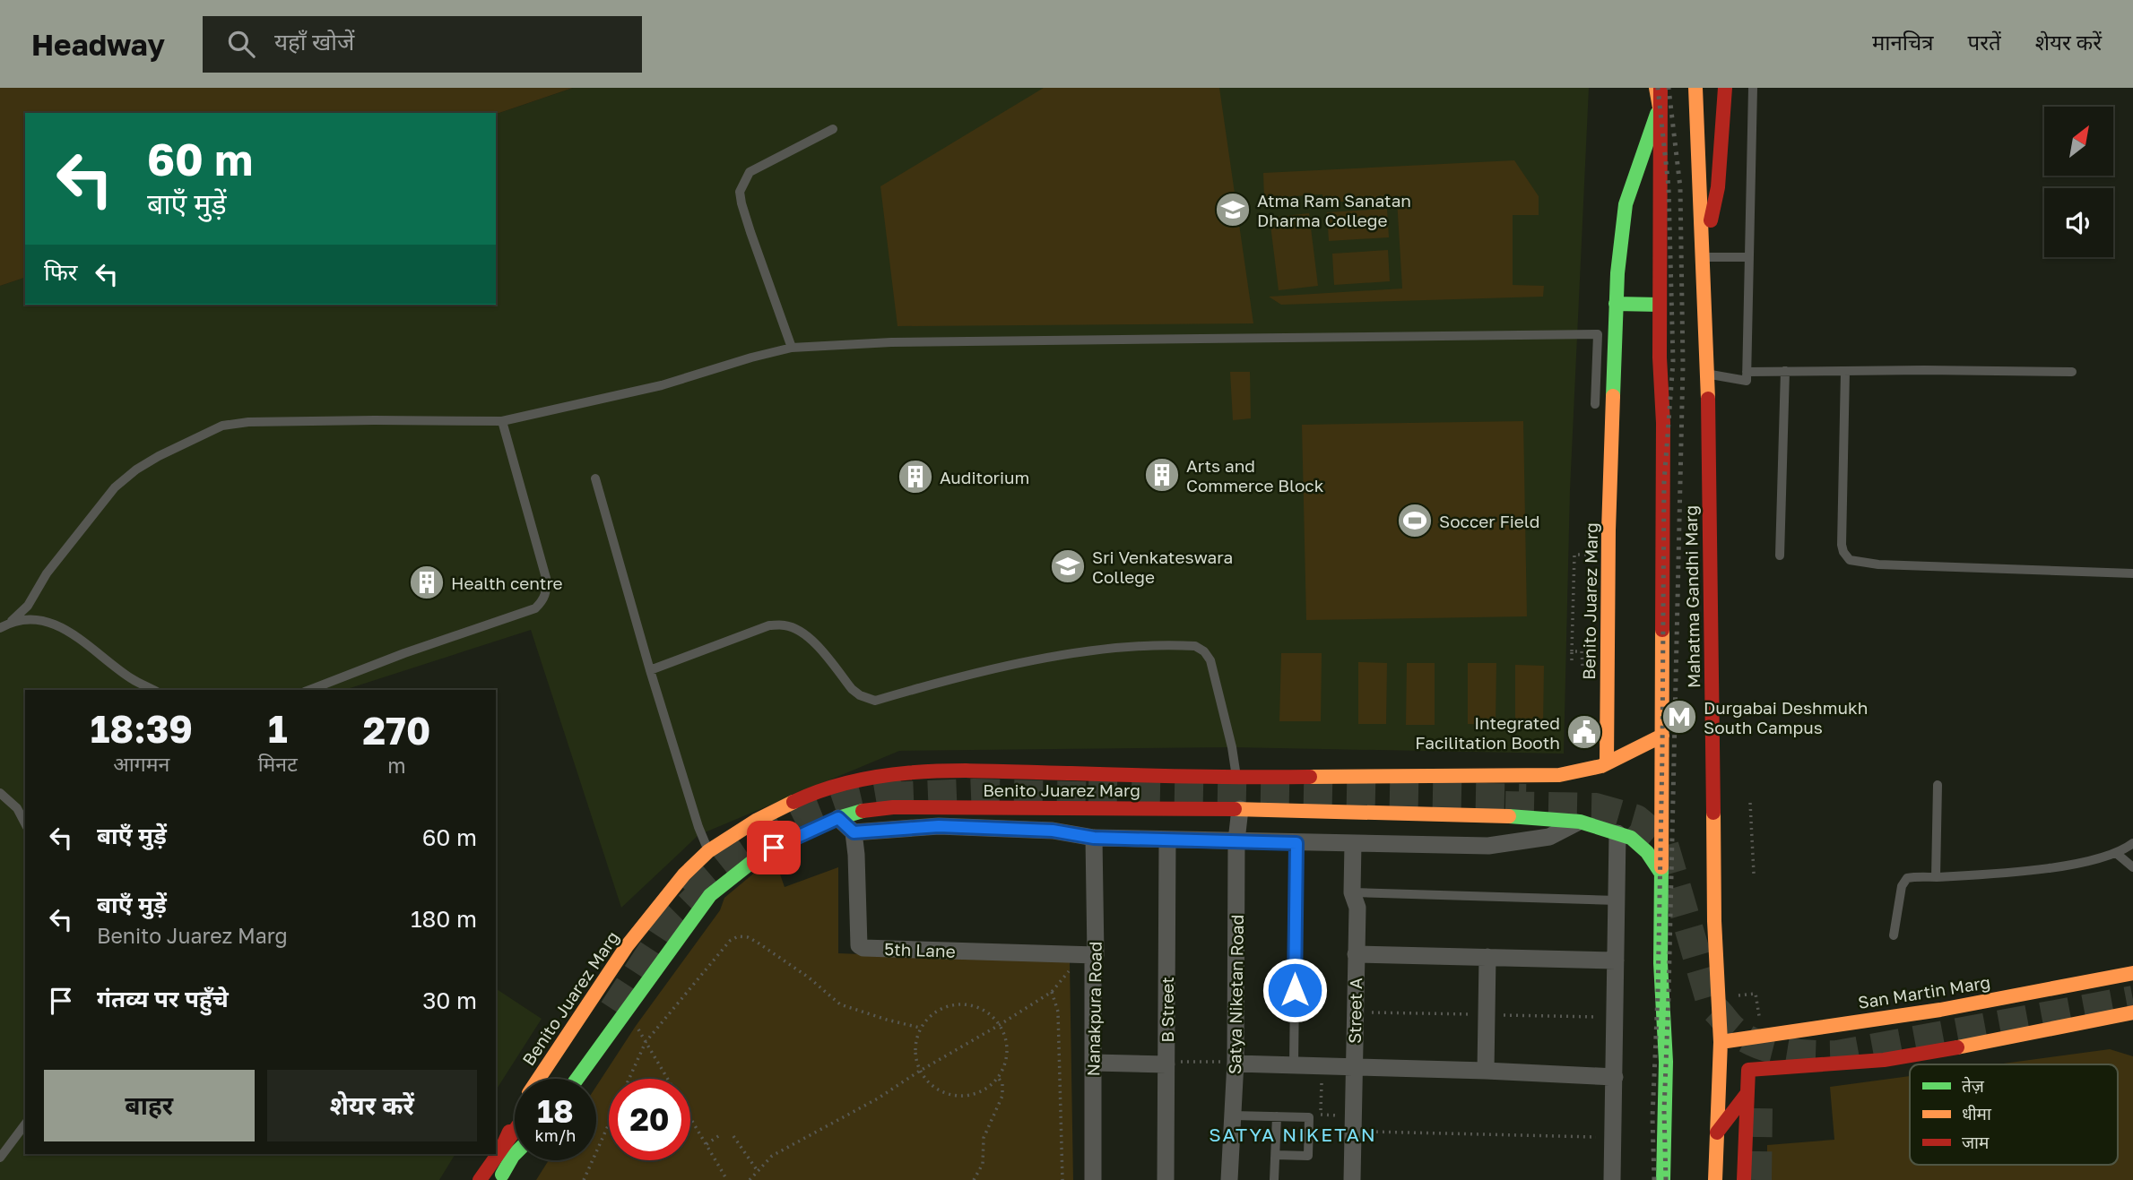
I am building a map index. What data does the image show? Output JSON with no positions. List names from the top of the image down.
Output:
{
  "streets": {
    "main road": ["Mahatma Gandhi Marg", "Benito Juarez Marg", "San Martin Marg"],
    "street": [
      "5th Lane",
      "Satya Niketan Road",
      "Nanakpura Road",
      "B Street",
      "Street A"
    ]
  },
  "crossings": [
    ["Mahatma Gandhi Marg", "Benito Juarez Marg"],
    ["Mahatma Gandhi Marg", "San Martin Marg"],
    ["Benito Juarez Marg", "Satya Niketan Road"],
    ["5th Lane", "Nanakpura Road"]
  ],
  "districts": ["SATYA NIKETAN"],
  "places": {
    "school or university": ["Atma Ram Sanatan Dharma College", "Sri Venkateswara College"],
    "building": ["Arts and Commerce Block", "Auditorium", "Health centre"],
    "sports": ["Soccer Field"],
    "metro station": ["Durgabai Deshmukh South Campus"],
    "public building": ["Integrated Facilitation Booth"]
  },
  "legend": ["तेज़", "धीमा", "जाम"],
  "north": "top right",
  "page": {
    "header": "Headway",
    "search": "यहाँ खोजें",
    "nav": ["मानचित्र", "परतें", "शेयर करें"],
    "turn": ["60 m", "बाएँ मुड़ें"],
    "then": "फिर",
    "eta": [
      "18:39",
      "आगमन",
      "1",
      "मिनट",
      "270",
      "m"
    ],
    "list": [
      {
        "name": "बाएँ मुड़ें",
        "value": "60 m"
      },
      {
        "name": "बाएँ मुड़ें",
        "note": "Benito Juarez Marg",
        "value": "180 m"
      },
      {
        "name": "गंतव्य पर पहुँचे",
        "value": "30 m"
      }
    ],
    "buttons": ["बाहर", "शेयर करें"],
    "speed": "18 km/h",
    "limit": "20"
  }
}
